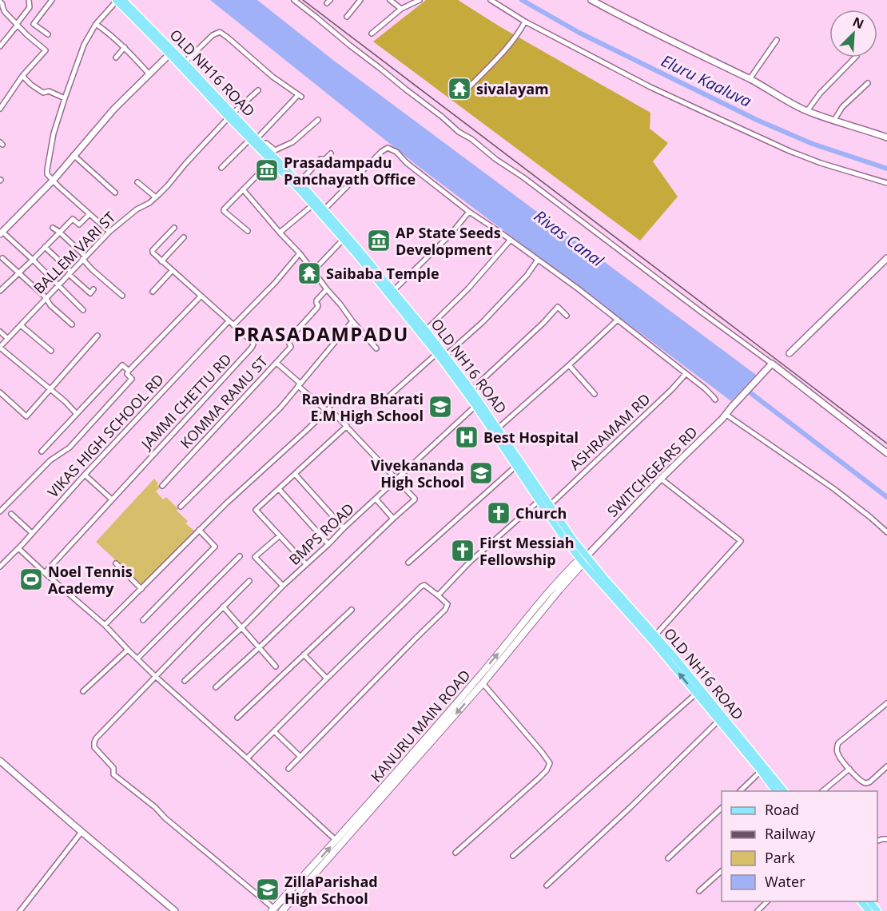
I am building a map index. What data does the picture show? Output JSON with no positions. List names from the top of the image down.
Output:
{
  "streets": {
    "main road": ["OLD NH16 ROAD", "KANURU MAIN ROAD"],
    "street": [
      "BALLEM VARI ST",
      "JAMMI CHETTU RD",
      "KOMMA RAMU ST",
      "ASHRAMAM RD",
      "VIKAS HIGH SCHOOL RD",
      "SWITCHGEARS RD",
      "BMPS ROAD"
    ]
  },
  "crossings": [
    ["OLD NH16 ROAD", "BALLEM VARI ST"],
    ["OLD NH16 ROAD", "ASHRAMAM RD"],
    ["OLD NH16 ROAD", "SWITCHGEARS RD"],
    ["OLD NH16 ROAD", "BMPS ROAD"],
    ["OLD NH16 ROAD", "KANURU MAIN ROAD"],
    ["JAMMI CHETTU RD", "VIKAS HIGH SCHOOL RD"],
    ["SWITCHGEARS RD", "KANURU MAIN ROAD"]
  ],
  "districts": ["PRASADAMPADU"],
  "water": ["Eluru Kaaluva", "Rivas Canal"],
  "places": {
    "temple": ["sivalayam", "Saibaba Temple"],
    "museum": ["Prasadampadu Panchayath Office", "AP State Seeds Development"],
    "school or university": ["Ravindra Bharati E.M High School", "Vivekananda High School", "ZillaParishad High School"],
    "hospital": ["Best Hospital"],
    "church": ["Church", "First Messiah Fellowship"],
    "sports": ["Noel Tennis Academy"]
  },
  "legend": [
    "Road",
    "Railway",
    "Park",
    "Water"
  ],
  "north": "top right"
}
